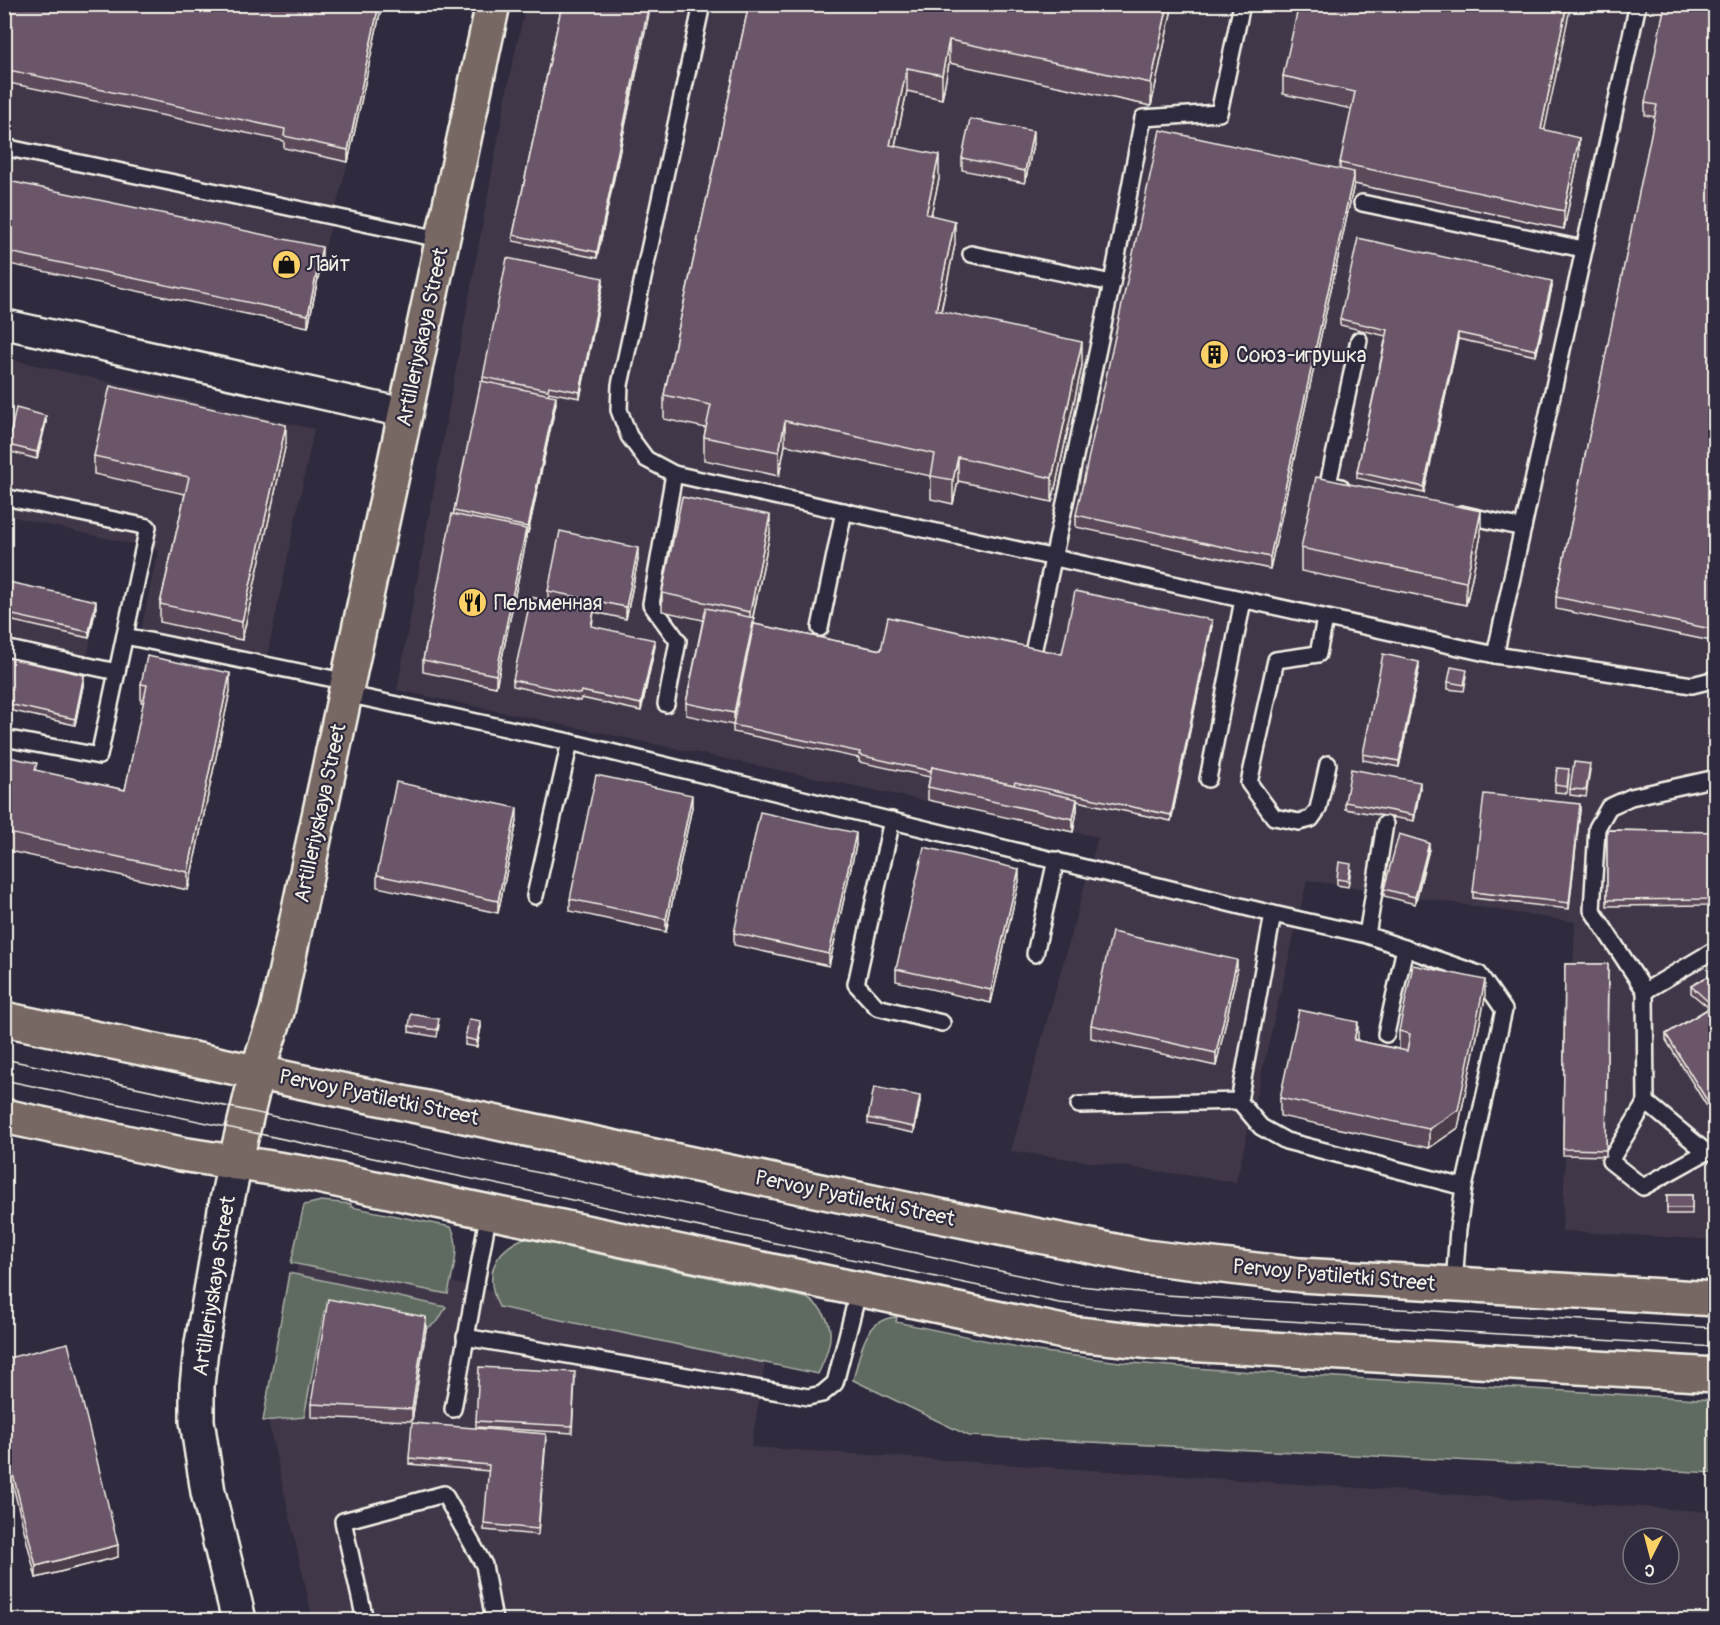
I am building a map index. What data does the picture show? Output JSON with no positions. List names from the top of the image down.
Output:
{
  "streets": {
    "main road": ["Artilleriyskaya Street", "Pervoy Pyatiletki Street"]
  },
  "crossings": [
    ["Artilleriyskaya Street", "Pervoy Pyatiletki Street"]
  ],
  "places": {
    "shop": ["Лайт"],
    "building": ["Союз-игрушка"],
    "restaurant": ["Пельменная"]
  },
  "north": "bottom"
}
